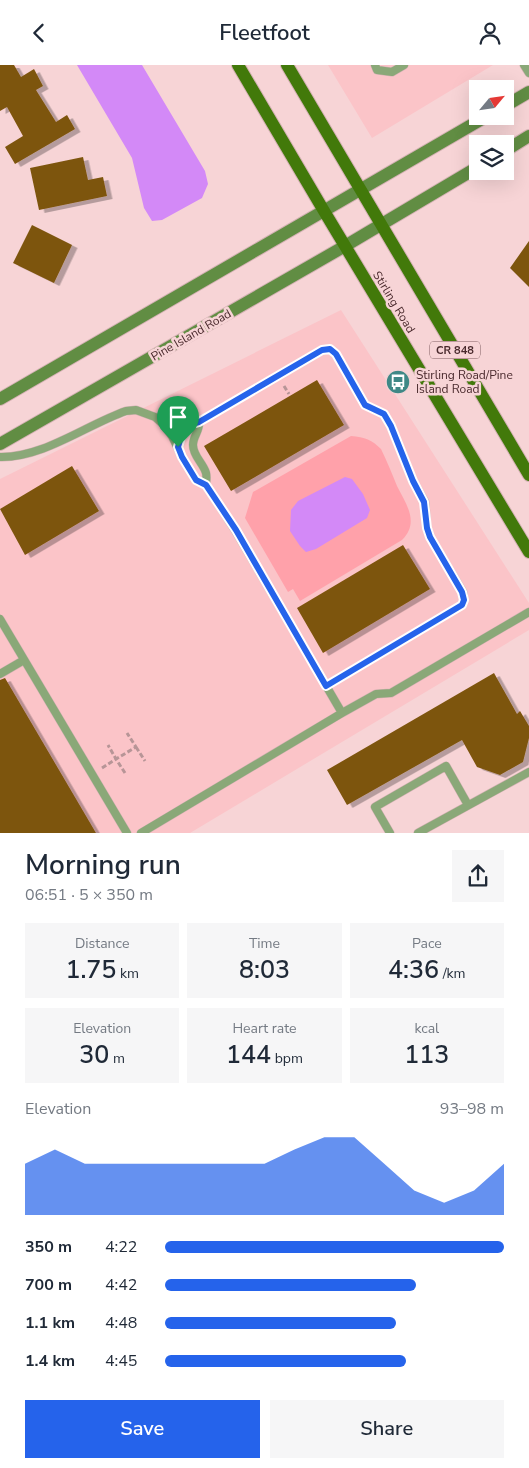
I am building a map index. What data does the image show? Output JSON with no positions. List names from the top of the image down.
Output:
{
  "streets": {
    "main road": ["Stirling Road", "Pine Island Road", "CR 848"]
  },
  "crossings": [
    ["Stirling Road", "Pine Island Road"],
    ["Pine Island Road", "CR 848"]
  ],
  "places": {
    "bus stop": ["Stirling Road/Pine Island Road"]
  },
  "north": "top right",
  "page": {
    "header": "Fleetfoot",
    "heading": ["Morning run", "06:51 · 5 × 350 m"],
    "stats": [
      ["Distance", "1.75 km"],
      ["Time", "8:03"],
      ["Pace", "4:36 /km"],
      ["Elevation", "30 m"],
      ["Heart rate", "144 bpm"],
      ["kcal", "113"]
    ],
    "chart": ["Elevation", "93–98 m"],
    "list": [
      {
        "name": "350 m",
        "note": "4:22"
      },
      {
        "name": "700 m",
        "note": "4:42"
      },
      {
        "name": "1.1 km",
        "note": "4:48"
      },
      {
        "name": "1.4 km",
        "note": "4:45"
      }
    ],
    "buttons": ["Save", "Share"]
  }
}
